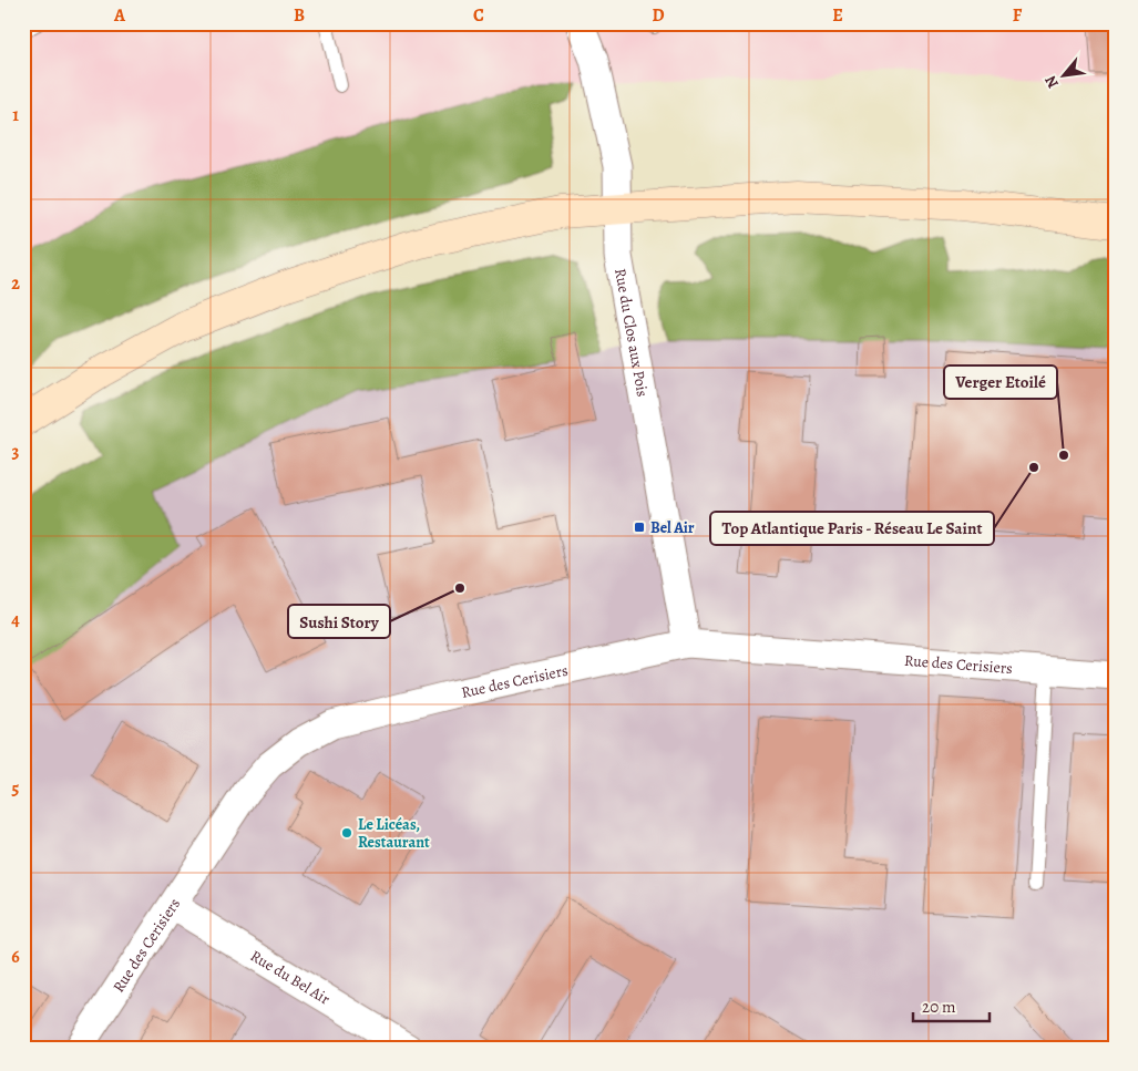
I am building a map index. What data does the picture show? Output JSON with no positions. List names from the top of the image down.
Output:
{
  "streets": {
    "street": ["Rue du Clos aux Pois", "Rue des Cerisiers", "Rue du Bel Air"]
  },
  "crossings": [
    ["Rue du Clos aux Pois", "Rue des Cerisiers"],
    ["Rue des Cerisiers", "Rue du Bel Air"]
  ],
  "places": {
    "other": [
      "Verger Etoilé",
      "Top Atlantique Paris - Réseau Le Saint",
      "Sushi Story",
      "Le Licéas, Restaurant"
    ],
    "transit": ["Bel Air"]
  },
  "scale_bar": "20 m",
  "north": "bottom left",
  "grid": {
    "columns": [
      "A",
      "B",
      "C",
      "D",
      "E",
      "F"
    ],
    "rows": [
      "1",
      "2",
      "3",
      "4",
      "5",
      "6"
    ]
  }
}
